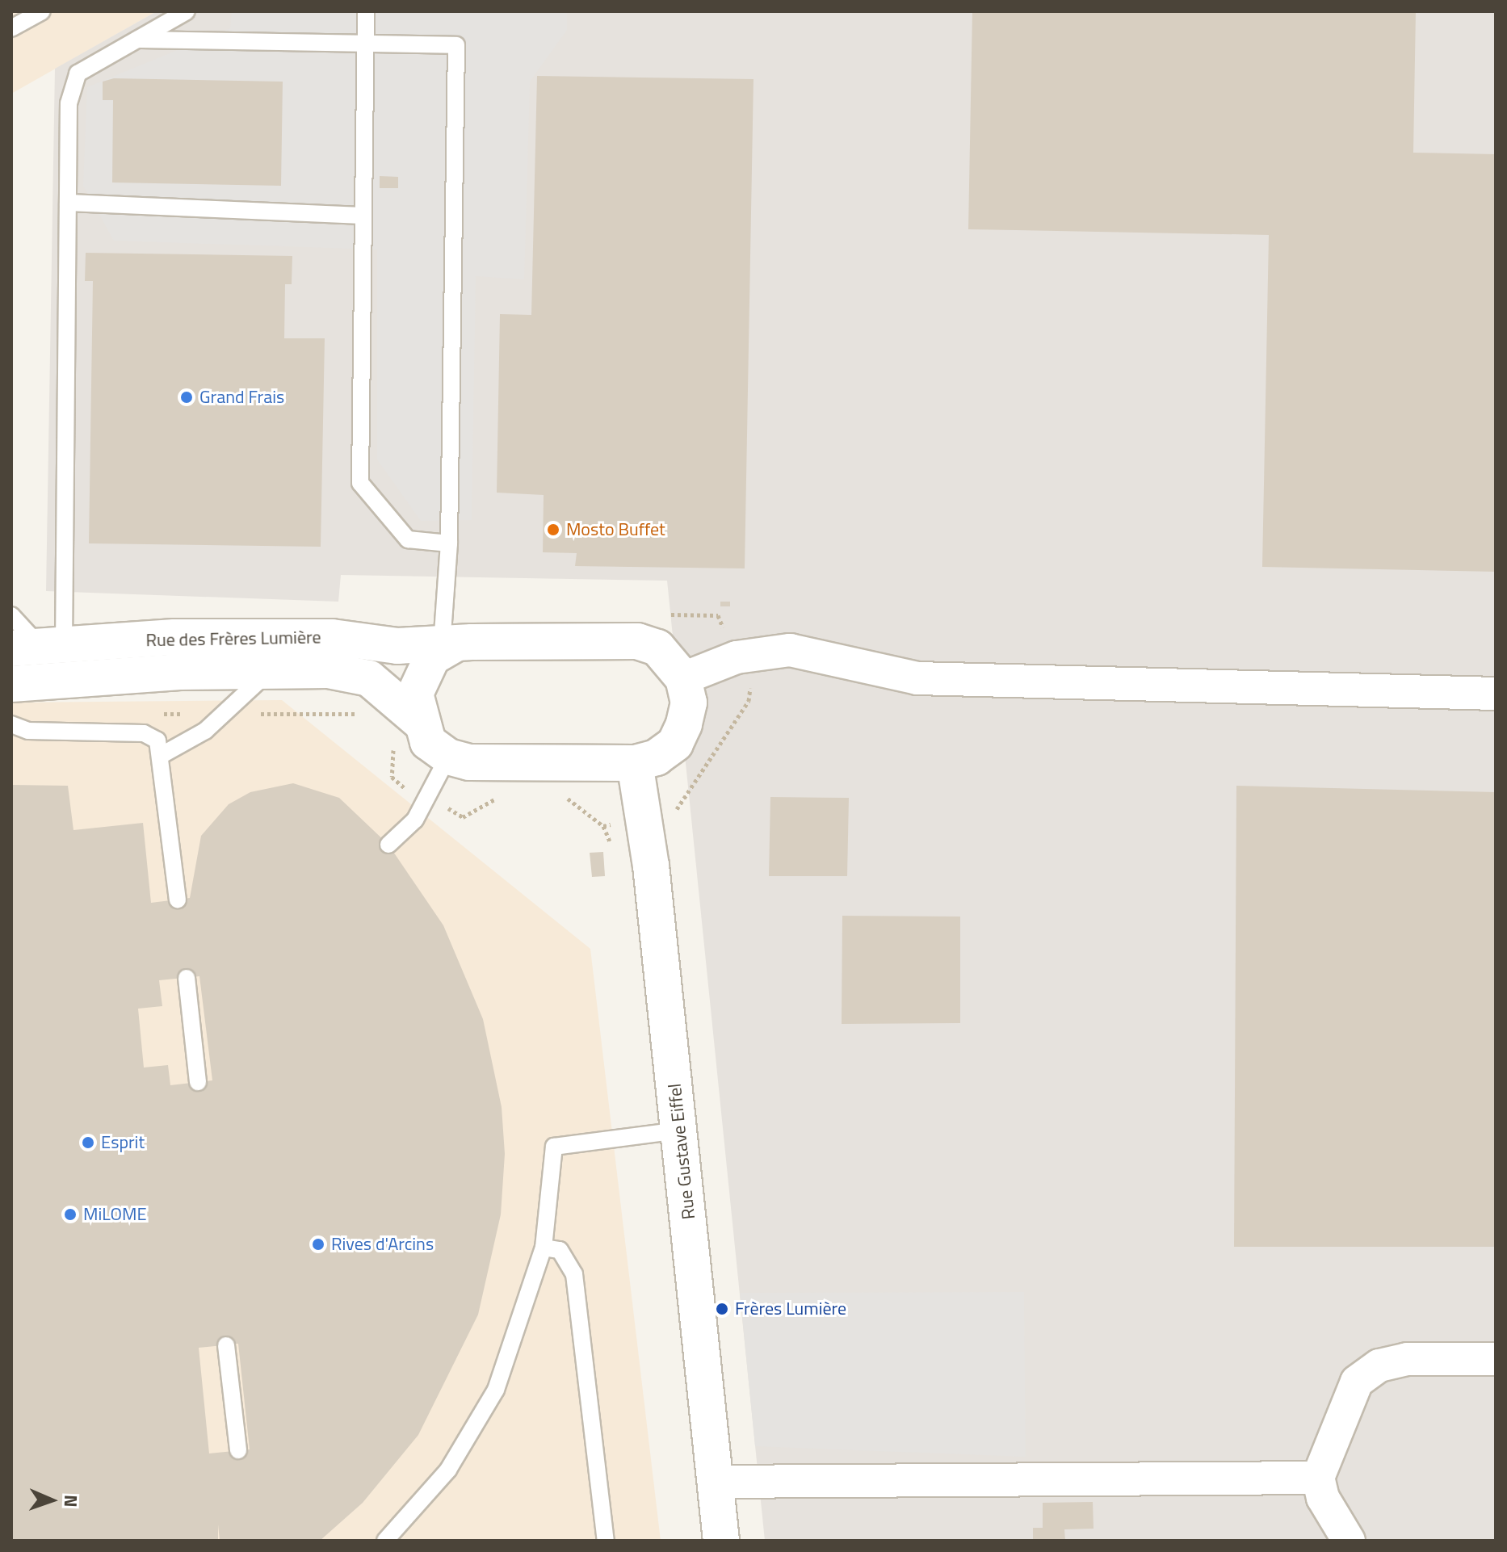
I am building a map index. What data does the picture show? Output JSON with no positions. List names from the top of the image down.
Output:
{
  "streets": {
    "street": ["Rue des Frères Lumière", "Rue Gustave Eiffel"]
  },
  "places": [
    "Grand Frais",
    "Mosto Buffet",
    "Esprit",
    "MiLOME",
    "Rives d'Arcins",
    "Frères Lumière"
  ],
  "north": "right"
}
